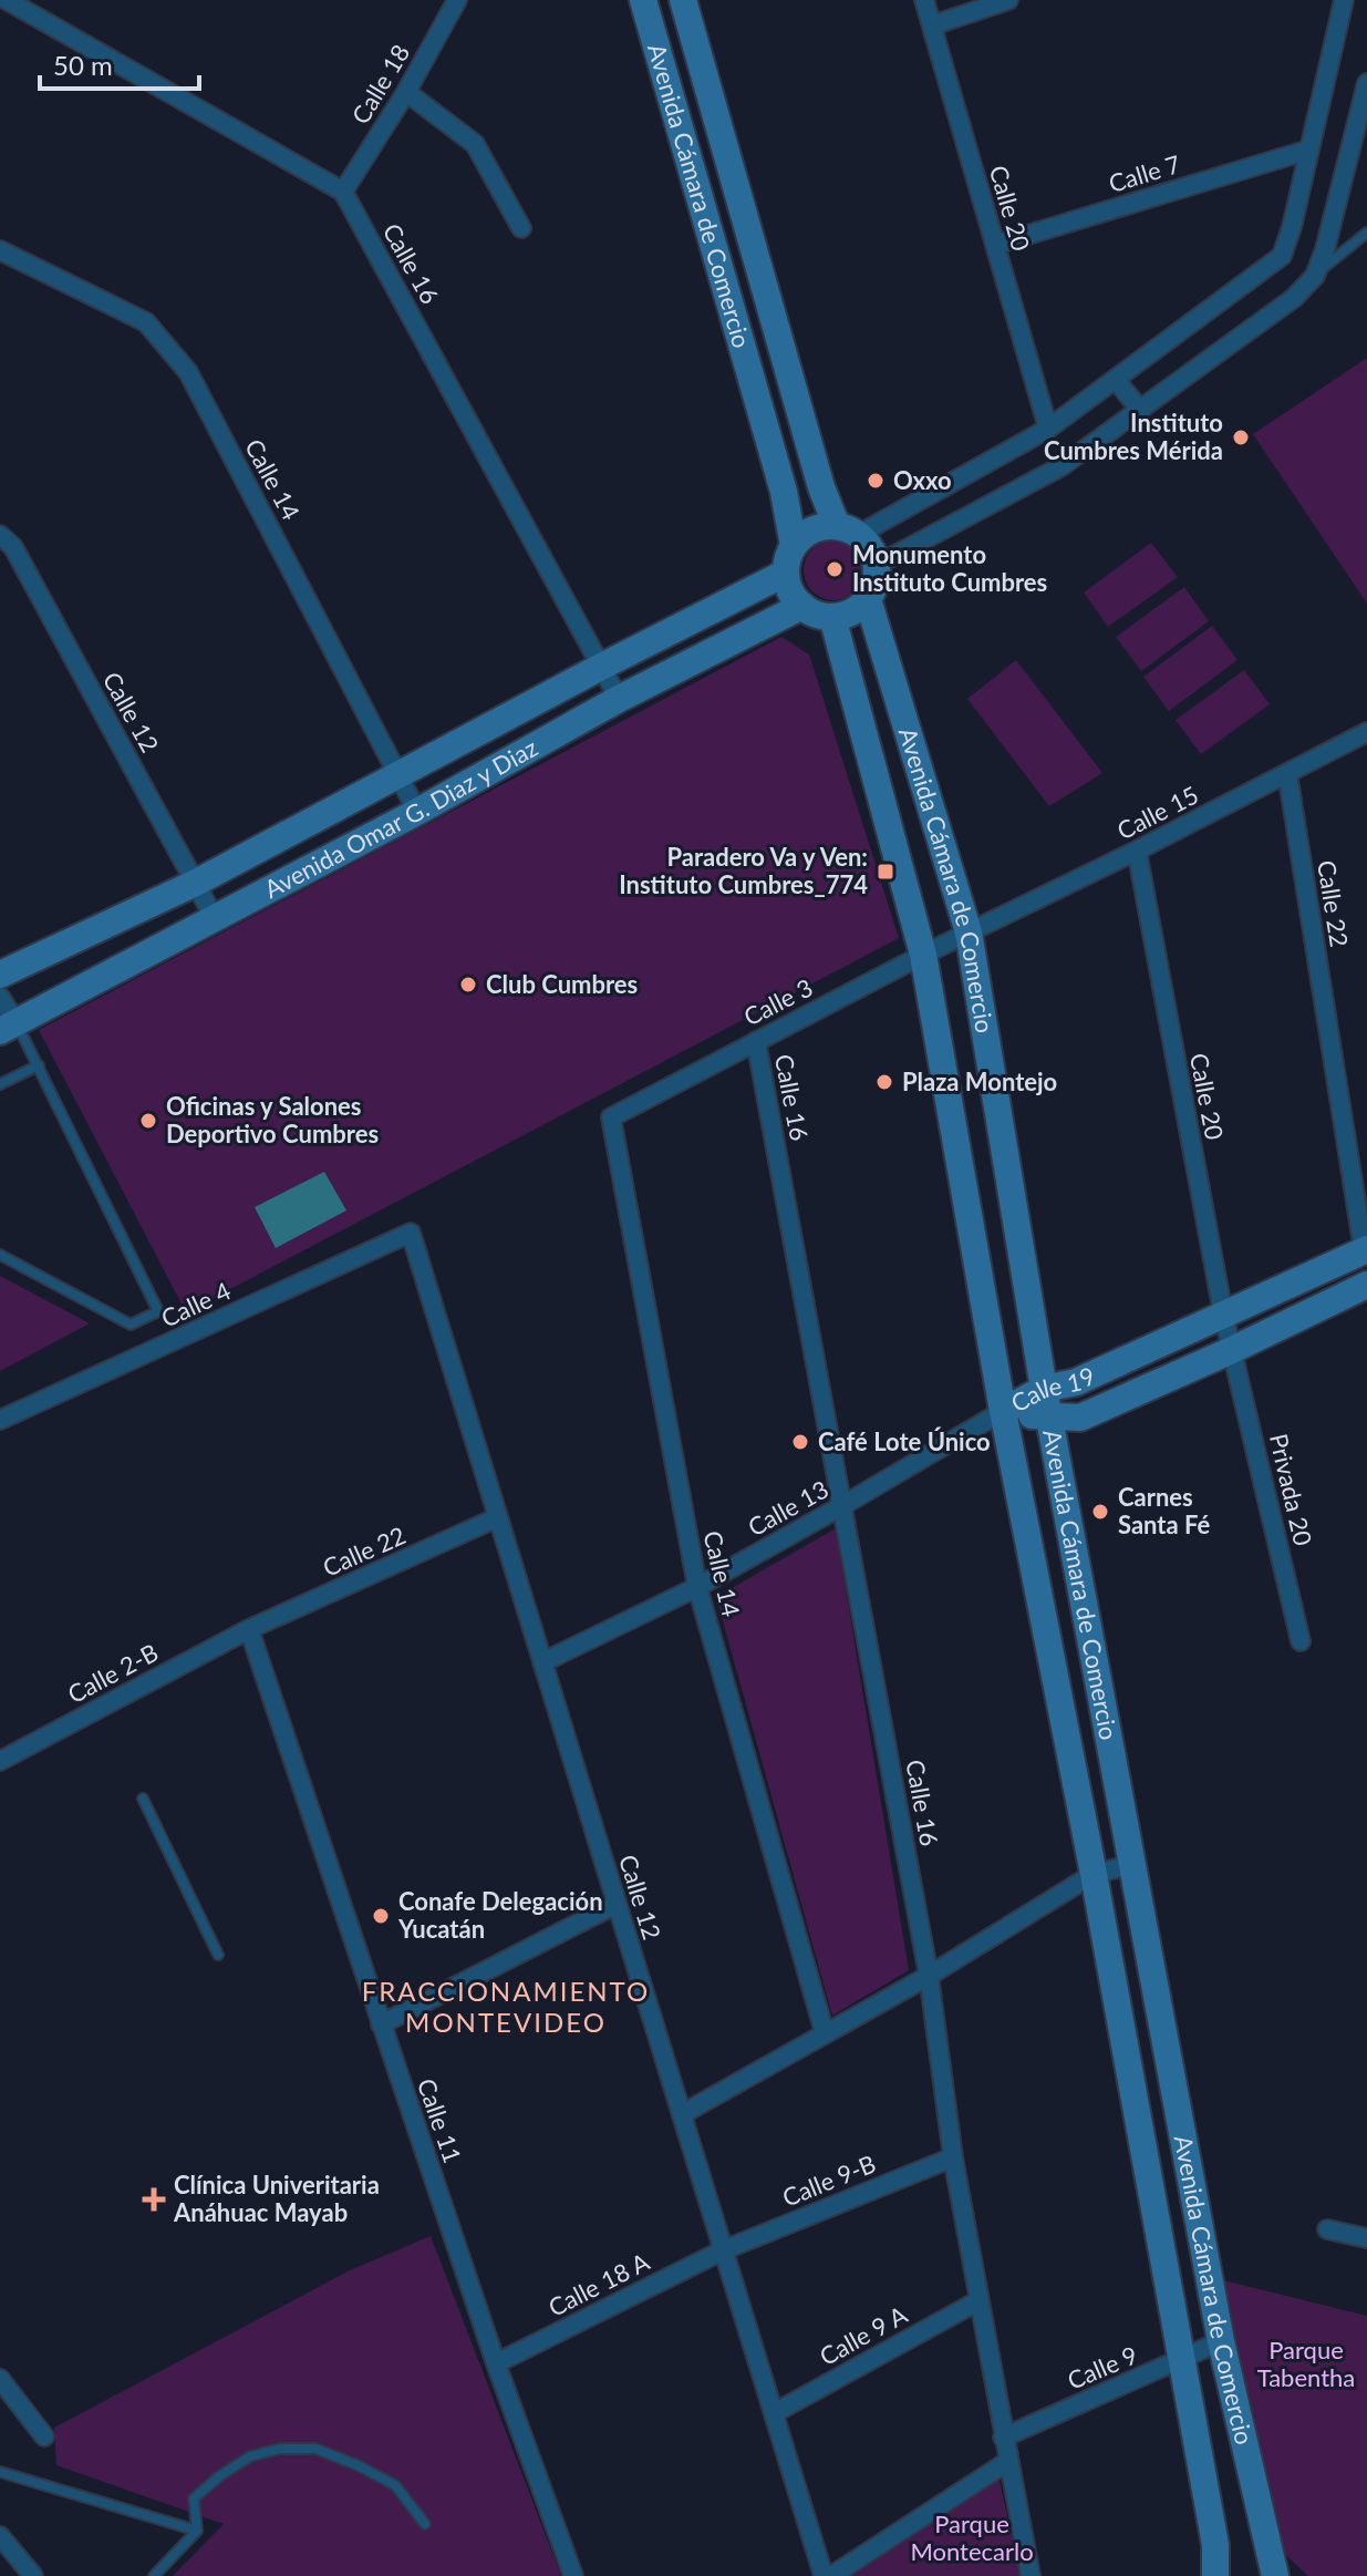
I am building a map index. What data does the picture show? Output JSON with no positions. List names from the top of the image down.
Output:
{
  "streets": {
    "main road": ["Avenida Cámara de Comercio", "Avenida Omar G. Diaz y Diaz", "Calle 19"],
    "street": [
      "Calle 18",
      "Calle 7",
      "Calle 20",
      "Calle 16",
      "Calle 14",
      "Calle 12",
      "Calle 15",
      "Calle 22",
      "Calle 3",
      "Calle 4",
      "Privada 20",
      "Calle 13",
      "Calle 2-B",
      "Calle 11",
      "Calle 9-B",
      "Calle 18 A",
      "Calle 9 A",
      "Calle 9"
    ]
  },
  "crossings": [
    ["Calle 18", "Calle 16"],
    ["Calle 7", "Calle 20"],
    ["Avenida Cámara de Comercio", "Calle 15"],
    ["Avenida Cámara de Comercio", "Avenida Omar G. Diaz y Diaz"],
    ["Avenida Cámara de Comercio", "Calle 3"],
    ["Avenida Cámara de Comercio", "Calle 19"],
    ["Avenida Cámara de Comercio", "Calle 13"],
    ["Avenida Cámara de Comercio", "Calle 9"],
    ["Calle 20", "Calle 15"],
    ["Calle 20", "Calle 19"],
    ["Calle 20", "Privada 20"],
    ["Calle 16", "Avenida Omar G. Diaz y Diaz"],
    ["Calle 16", "Calle 3"],
    ["Calle 16", "Calle 13"],
    ["Calle 16", "Calle 9-B"],
    ["Calle 16", "Calle 9 A"],
    ["Calle 16", "Calle 9"],
    ["Calle 14", "Avenida Omar G. Diaz y Diaz"],
    ["Calle 14", "Calle 3"],
    ["Calle 14", "Calle 13"],
    ["Calle 12", "Avenida Omar G. Diaz y Diaz"],
    ["Calle 12", "Calle 22"],
    ["Calle 12", "Calle 4"],
    ["Calle 12", "Calle 13"],
    ["Calle 12", "Calle 9-B"],
    ["Calle 12", "Calle 18 A"],
    ["Calle 12", "Calle 9 A"],
    ["Calle 15", "Calle 22"],
    ["Calle 15", "Calle 3"],
    ["Calle 22", "Calle 19"],
    ["Calle 22", "Calle 2-B"],
    ["Calle 22", "Calle 11"],
    ["Calle 19", "Privada 20"],
    ["Calle 19", "Calle 13"],
    ["Calle 2-B", "Calle 11"],
    ["Calle 11", "Calle 18 A"],
    ["Calle 9-B", "Calle 18 A"]
  ],
  "districts": ["FRACCIONAMIENTO MONTEVIDEO"],
  "parks": ["Parque Tabentha", "Parque Montecarlo"],
  "places": {
    "other": [
      "Instituto Cumbres Mérida",
      "Oxxo",
      "Monumento Instituto Cumbres",
      "Club Cumbres",
      "Plaza Montejo",
      "Oficinas y Salones Deportivo Cumbres",
      "Café Lote Único",
      "Carnes Santa Fé",
      "Conafe Delegación Yucatán"
    ],
    "transit": ["Paradero Va y Ven: Instituto Cumbres_774"],
    "health": ["Clínica Univeritaria Anáhuac Mayab"]
  },
  "scale_bar": "50 m"
}
